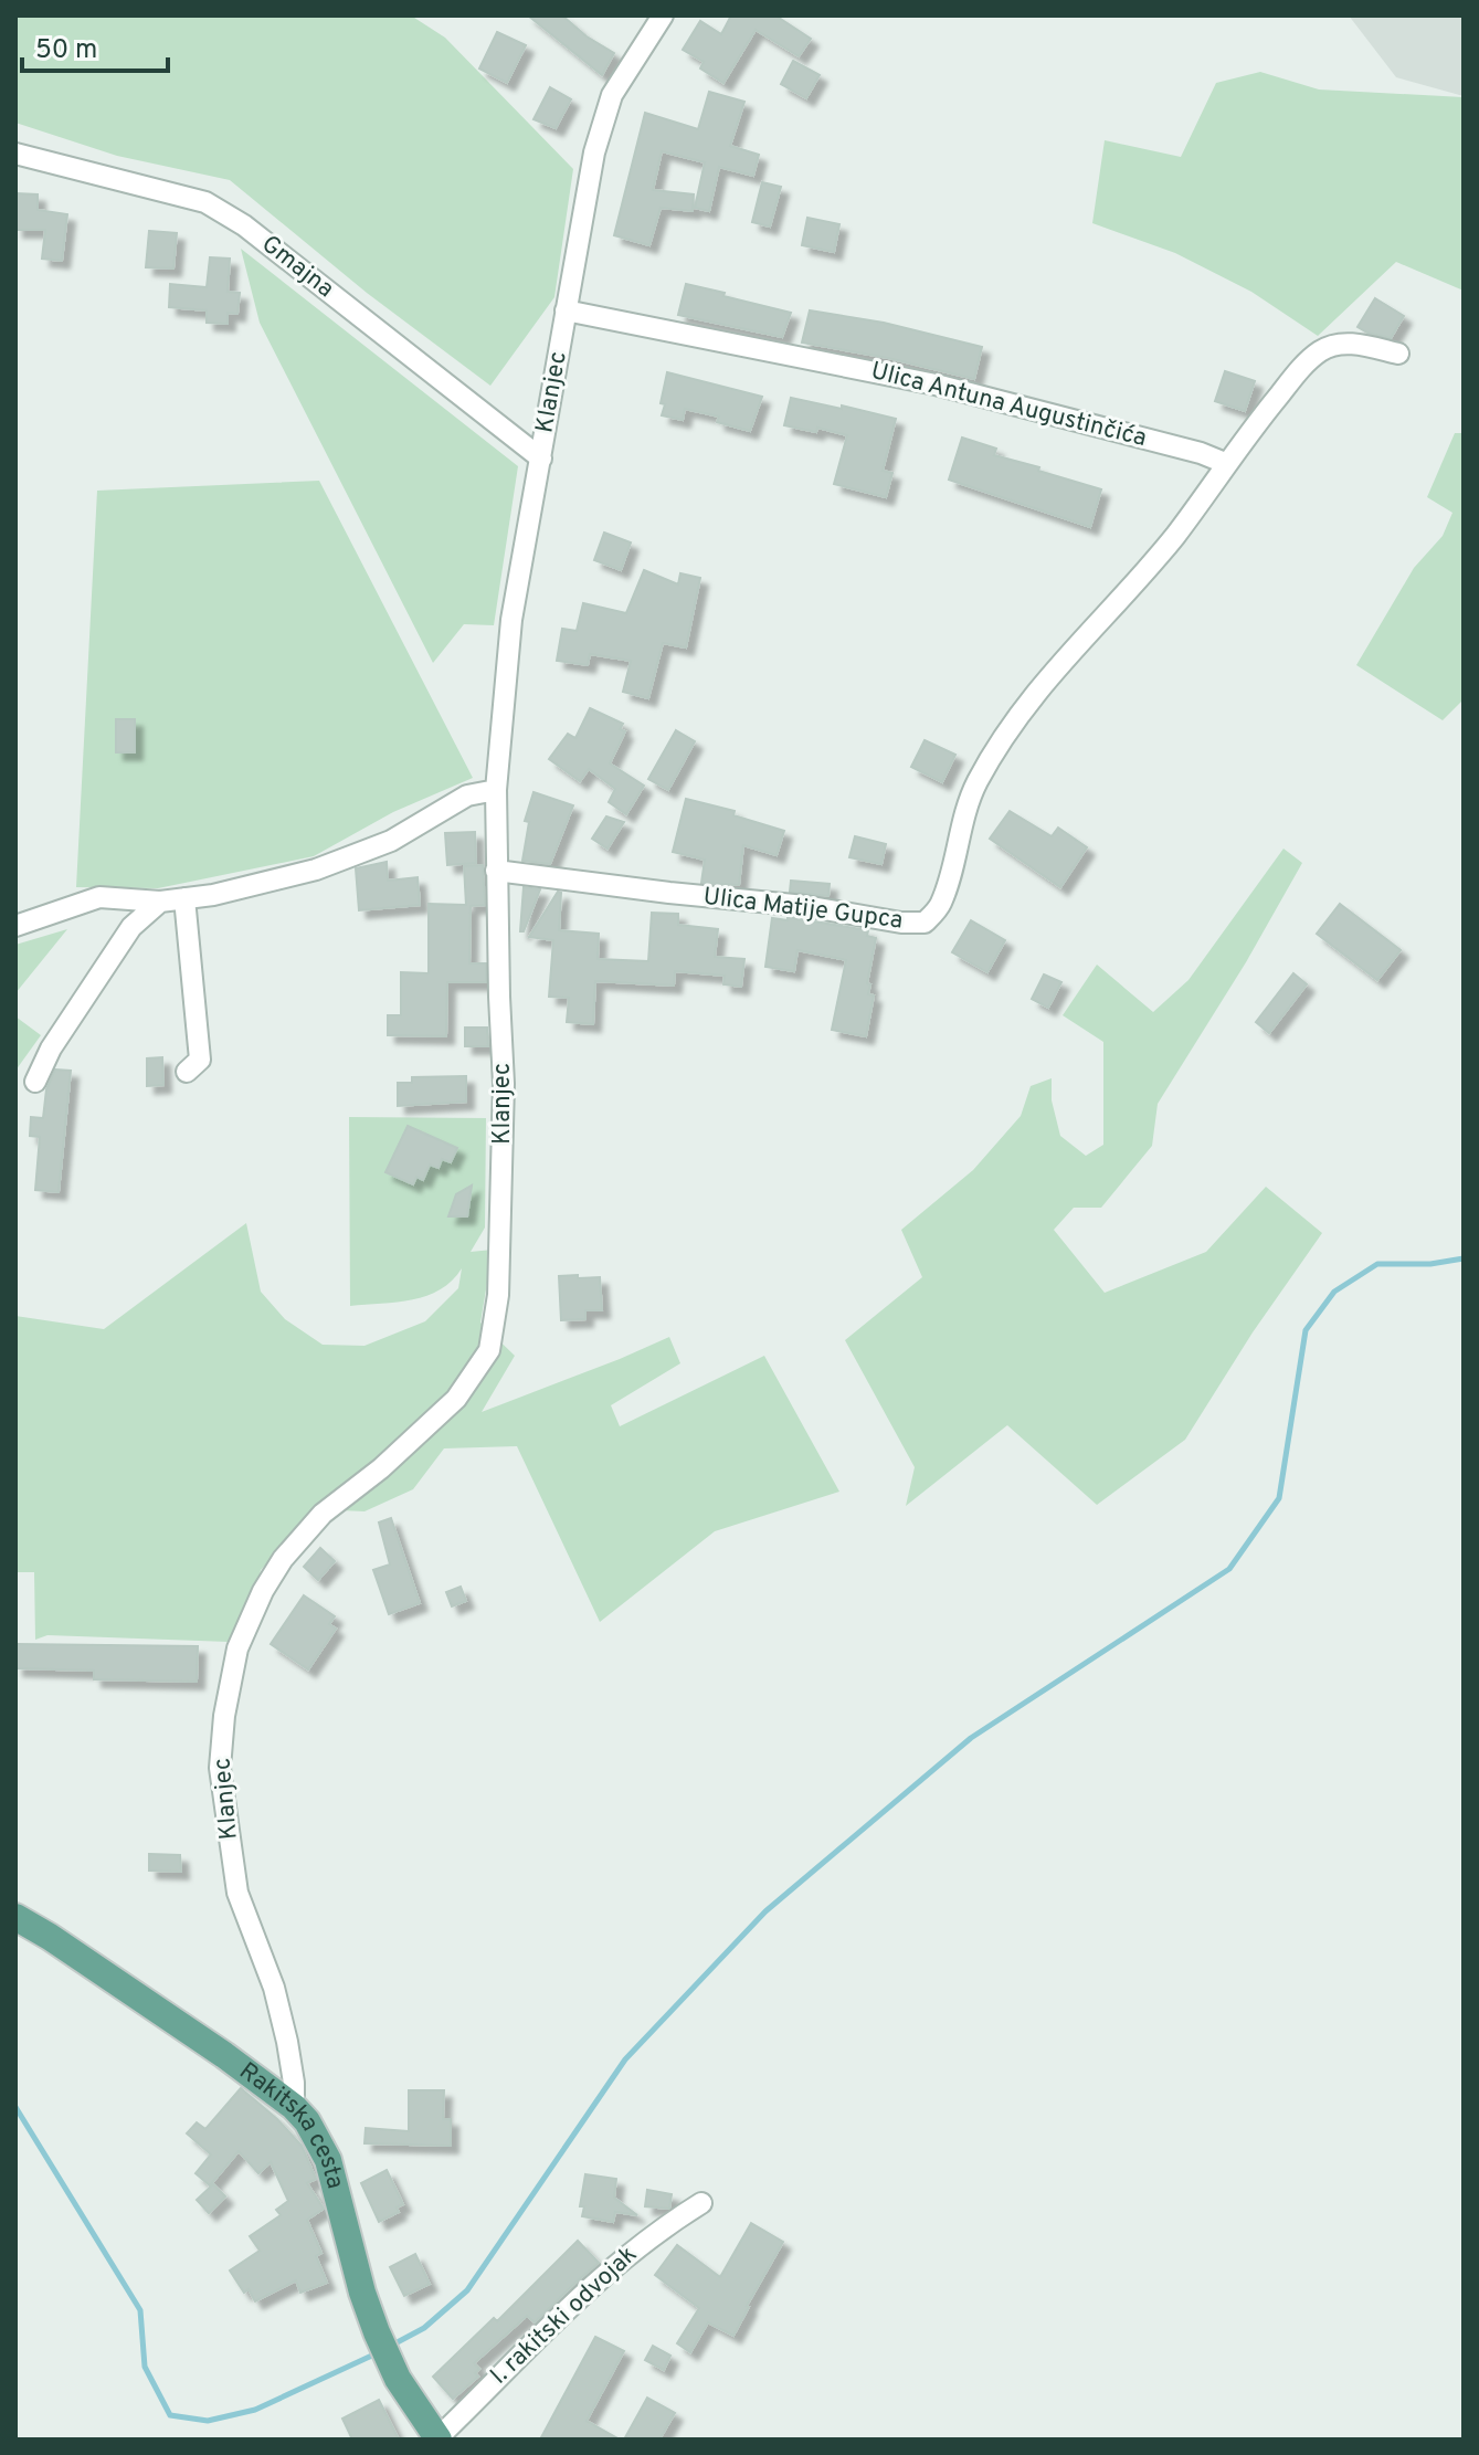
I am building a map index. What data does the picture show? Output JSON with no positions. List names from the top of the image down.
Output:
{
  "streets": {
    "main road": ["Rakitska cesta"],
    "street": [
      "Gmajna",
      "Klanjec",
      "Ulica Antuna Augustinčića",
      "Ulica Matije Gupca",
      "I. rakitski odvojak"
    ]
  },
  "crossings": [
    ["Gmajna", "Klanjec"],
    ["Klanjec", "Ulica Antuna Augustinčića"],
    ["Klanjec", "Ulica Matije Gupca"],
    ["Klanjec", "Rakitska cesta"],
    ["Ulica Antuna Augustinčića", "Ulica Matije Gupca"],
    ["Rakitska cesta", "I. rakitski odvojak"]
  ],
  "scale_bar": "50 m"
}
